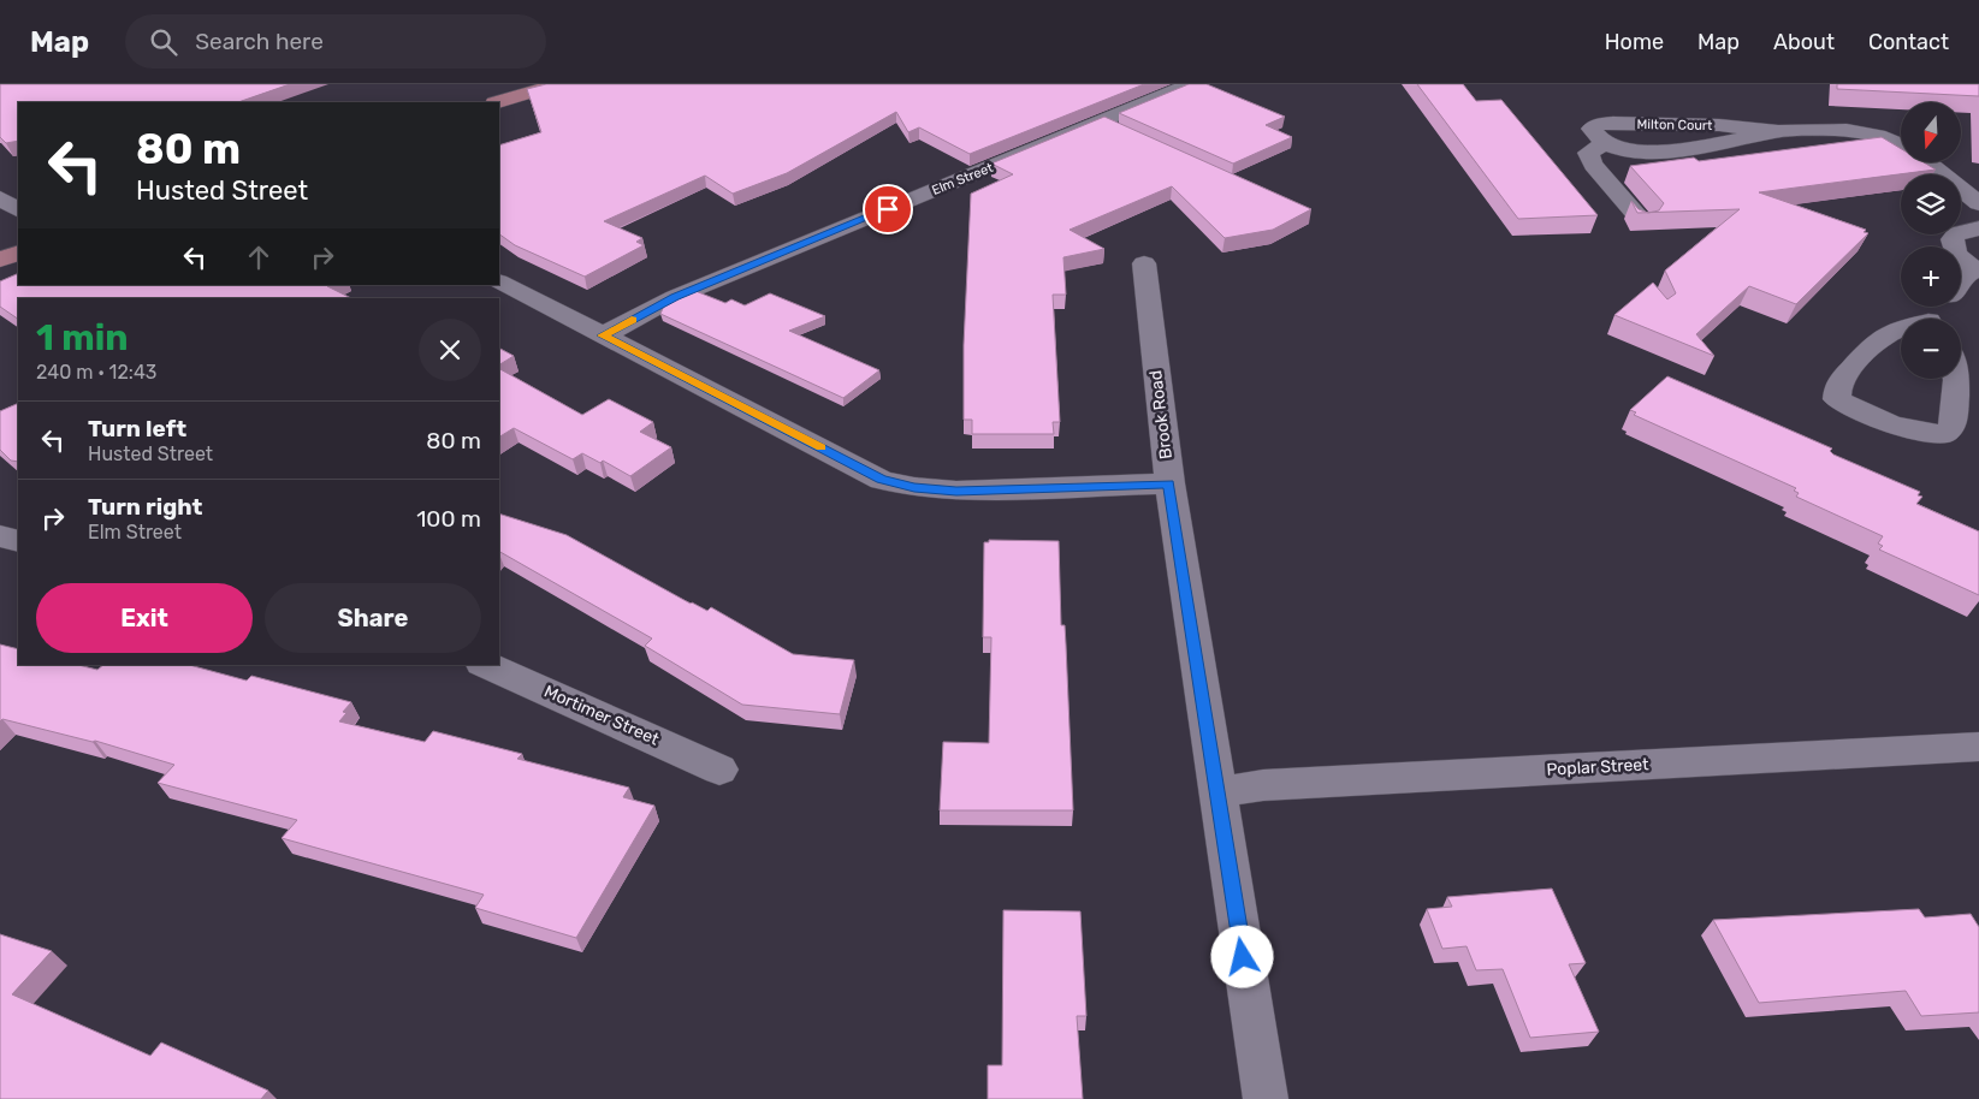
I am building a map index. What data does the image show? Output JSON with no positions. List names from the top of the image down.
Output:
{
  "streets": {
    "street": [
      "Milton Court",
      "Elm Street",
      "Brook Road",
      "Mortimer Street",
      "Poplar Street"
    ]
  },
  "crossings": [
    ["Brook Road", "Poplar Street"]
  ],
  "north": "bottom",
  "page": {
    "header": "Map",
    "search": "Search here",
    "nav": [
      "Home",
      "Map",
      "About",
      "Contact"
    ],
    "map_buttons": ["+", "−"],
    "turn": ["80 m", "Husted Street"],
    "heading": ["1 min", "240 m · 12:43"],
    "list": [
      {
        "name": "Turn left",
        "note": "Husted Street",
        "value": "80 m"
      },
      {
        "name": "Turn right",
        "note": "Elm Street",
        "value": "100 m"
      }
    ],
    "buttons": ["Exit", "Share"]
  }
}
